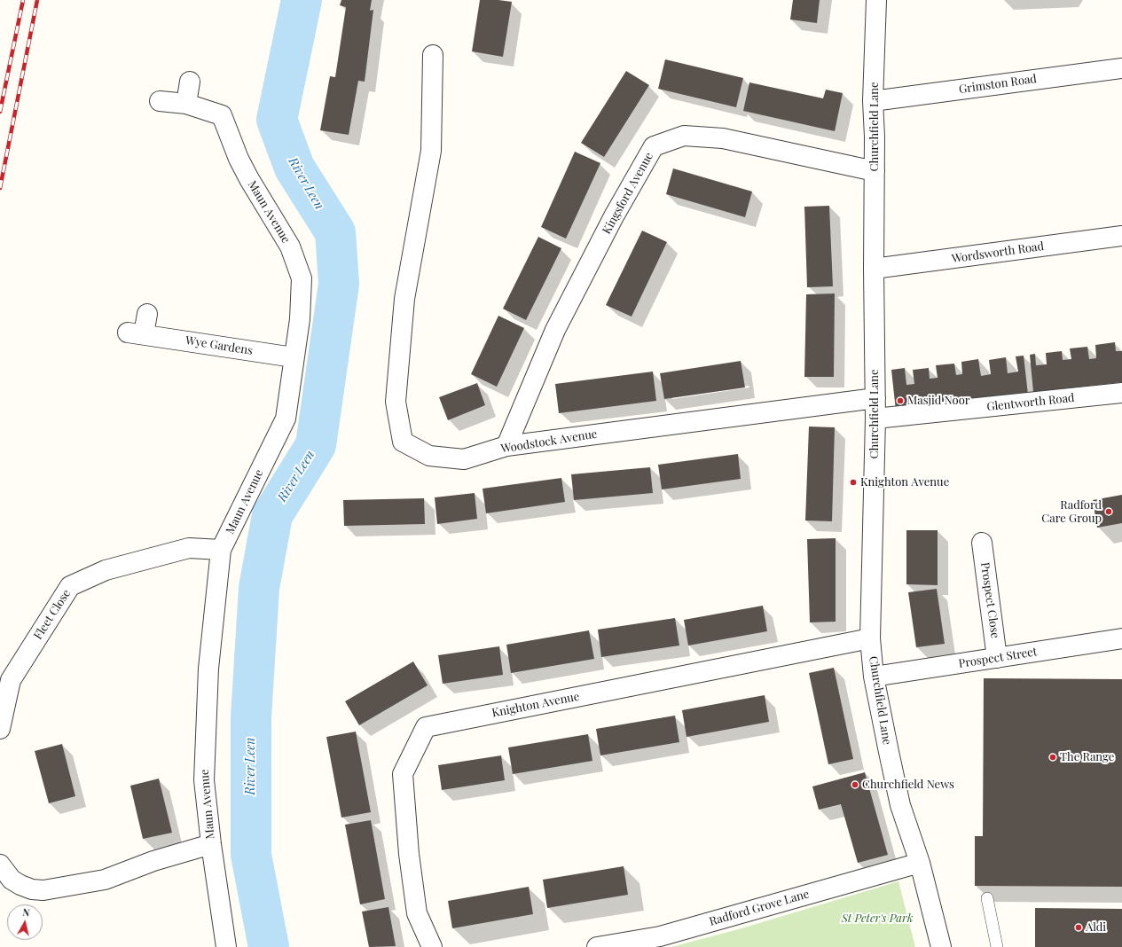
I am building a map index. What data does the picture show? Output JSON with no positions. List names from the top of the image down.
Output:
{
  "streets": {
    "street": [
      "Grimston Road",
      "Churchfield Lane",
      "Kingsford Avenue",
      "Maun Avenue",
      "Wordsworth Road",
      "Wye Gardens",
      "Glentworth Road",
      "Woodstock Avenue",
      "Prospect Close",
      "Fleet Close",
      "Prospect Street",
      "Knighton Avenue",
      "Radford Grove Lane"
    ]
  },
  "crossings": [
    ["Grimston Road", "Churchfield Lane"],
    ["Churchfield Lane", "Kingsford Avenue"],
    ["Churchfield Lane", "Wordsworth Road"],
    ["Churchfield Lane", "Glentworth Road"],
    ["Churchfield Lane", "Woodstock Avenue"],
    ["Churchfield Lane", "Prospect Street"],
    ["Churchfield Lane", "Knighton Avenue"],
    ["Churchfield Lane", "Radford Grove Lane"],
    ["Kingsford Avenue", "Woodstock Avenue"],
    ["Maun Avenue", "Wye Gardens"],
    ["Maun Avenue", "Fleet Close"],
    ["Prospect Close", "Prospect Street"]
  ],
  "water": ["River Leen"],
  "parks": ["St Peter's Park"],
  "places": [
    "Masjid Noor",
    "Knighton Avenue",
    "Radford Care Group",
    "The Range",
    "Churchfield News",
    "Aldi"
  ],
  "north": "top"
}
